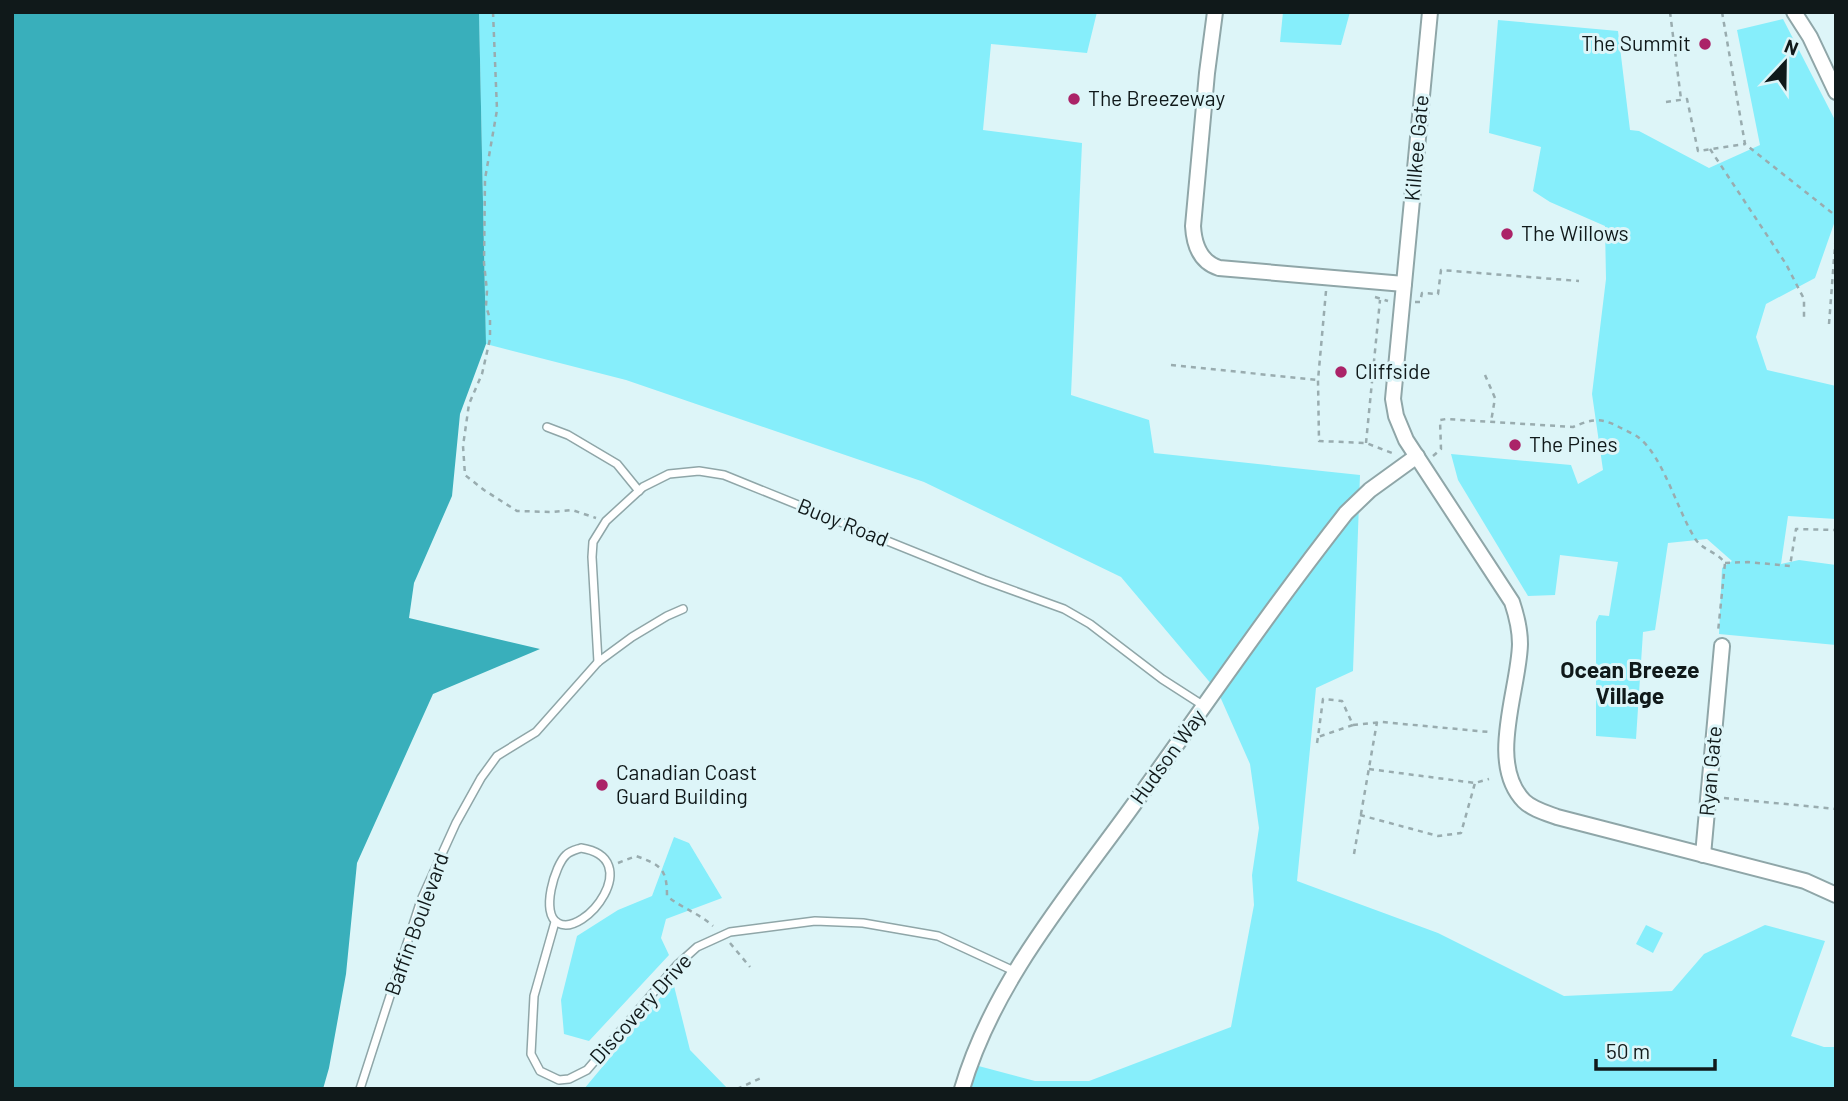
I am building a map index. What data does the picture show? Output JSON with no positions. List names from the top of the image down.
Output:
{
  "streets": {
    "street": ["Killkee Gate", "Hudson Way", "Ryan Gate"],
    "lane": ["Buoy Road", "Baffin Boulevard", "Discovery Drive"]
  },
  "crossings": [
    ["Killkee Gate", "Hudson Way"],
    ["Killkee Gate", "Ryan Gate"],
    ["Buoy Road", "Hudson Way"],
    ["Buoy Road", "Baffin Boulevard"],
    ["Hudson Way", "Discovery Drive"]
  ],
  "districts": ["Ocean Breeze Village"],
  "places": [
    "The Summit",
    "The Breezeway",
    "The Willows",
    "Cliffside",
    "The Pines",
    "Canadian Coast Guard Building"
  ],
  "scale_bar": "50 m",
  "north": "top"
}
